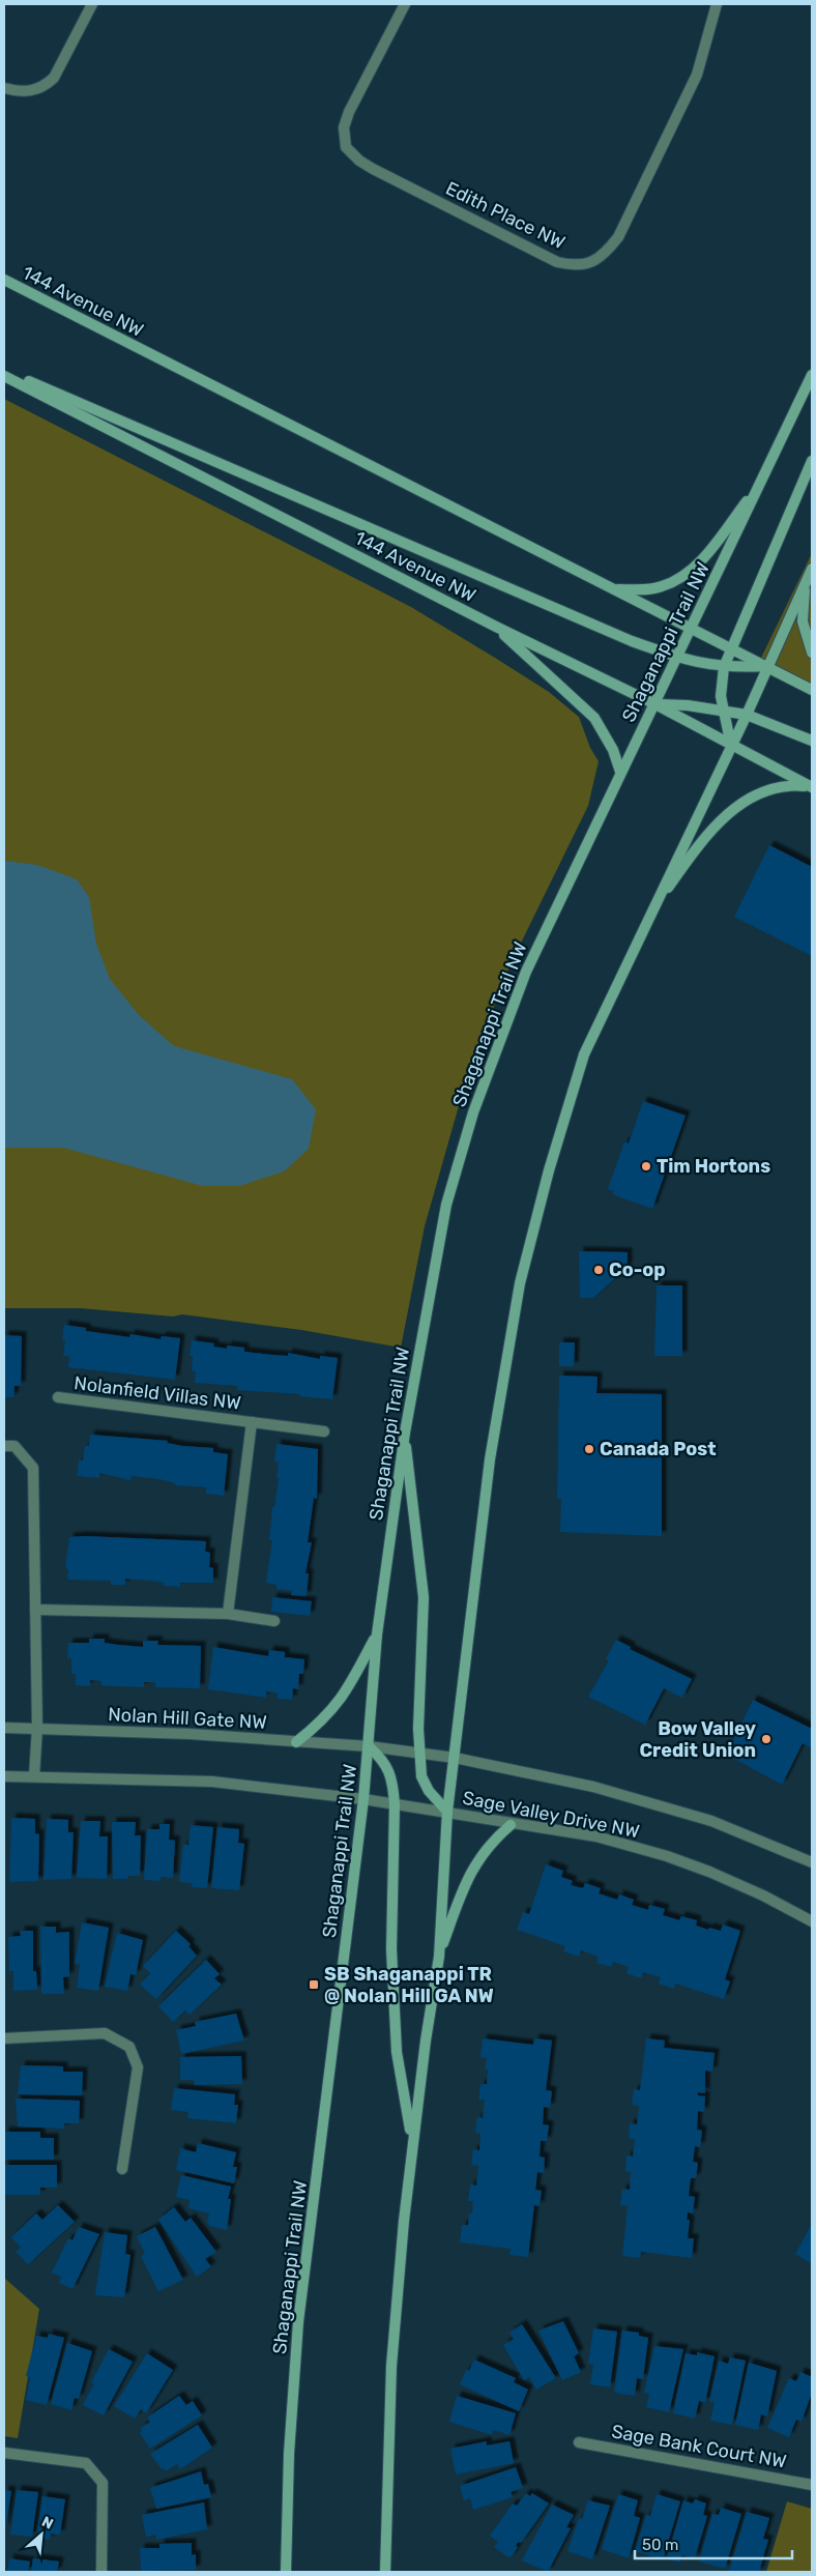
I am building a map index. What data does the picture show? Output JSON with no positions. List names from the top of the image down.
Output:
{
  "streets": {
    "main road": ["144 Avenue NW", "Shaganappi Trail NW"],
    "street": [
      "Edith Place NW",
      "Nolanfield Villas NW",
      "Nolan Hill Gate NW",
      "Sage Valley Drive NW",
      "Sage Bank Court NW"
    ]
  },
  "crossings": [
    ["144 Avenue NW", "Shaganappi Trail NW"],
    ["Shaganappi Trail NW", "Nolan Hill Gate NW"],
    ["Shaganappi Trail NW", "Sage Valley Drive NW"],
    ["Nolan Hill Gate NW", "Sage Valley Drive NW"]
  ],
  "places": {
    "other": [
      "Tim Hortons",
      "Co-op",
      "Canada Post",
      "Bow Valley Credit Union"
    ],
    "transit": ["SB Shaganappi TR @ Nolan Hill GA NW"]
  },
  "scale_bar": "50 m",
  "north": "top right"
}
